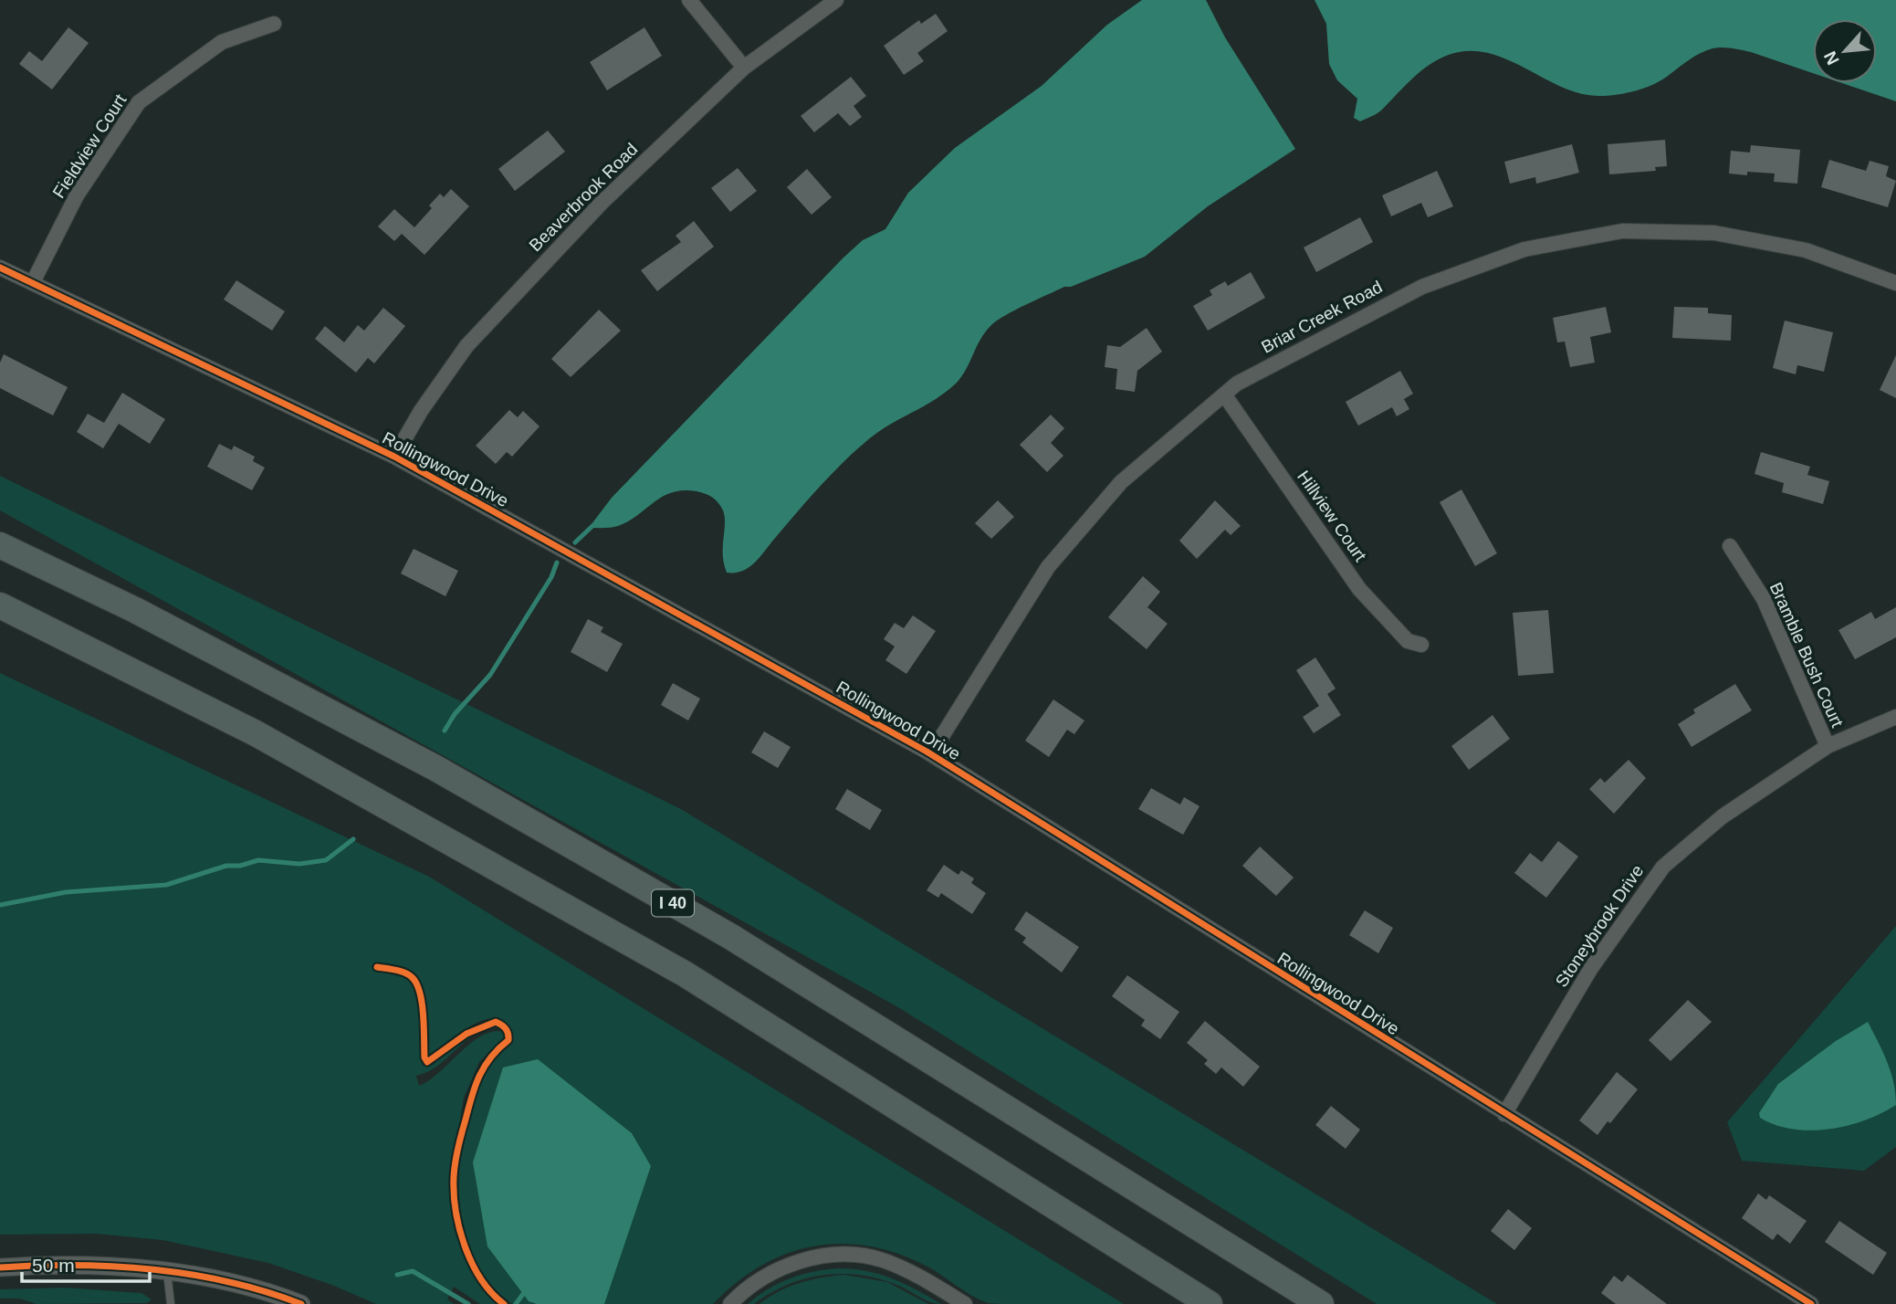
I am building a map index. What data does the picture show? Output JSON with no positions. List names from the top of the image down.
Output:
{
  "streets": {
    "highway": ["I 40"],
    "street": [
      "Fieldview Court",
      "Beaverbrook Road",
      "Briar Creek Road",
      "Rollingwood Drive",
      "Hillview Court",
      "Bramble Bush Court",
      "Stoneybrook Drive"
    ]
  },
  "crossings": [
    ["Fieldview Court", "Rollingwood Drive"],
    ["Beaverbrook Road", "Rollingwood Drive"],
    ["Briar Creek Road", "Rollingwood Drive"],
    ["Briar Creek Road", "Hillview Court"],
    ["Rollingwood Drive", "Stoneybrook Drive"],
    ["Bramble Bush Court", "Stoneybrook Drive"]
  ],
  "scale_bar": "50 m",
  "north": "bottom left"
}
